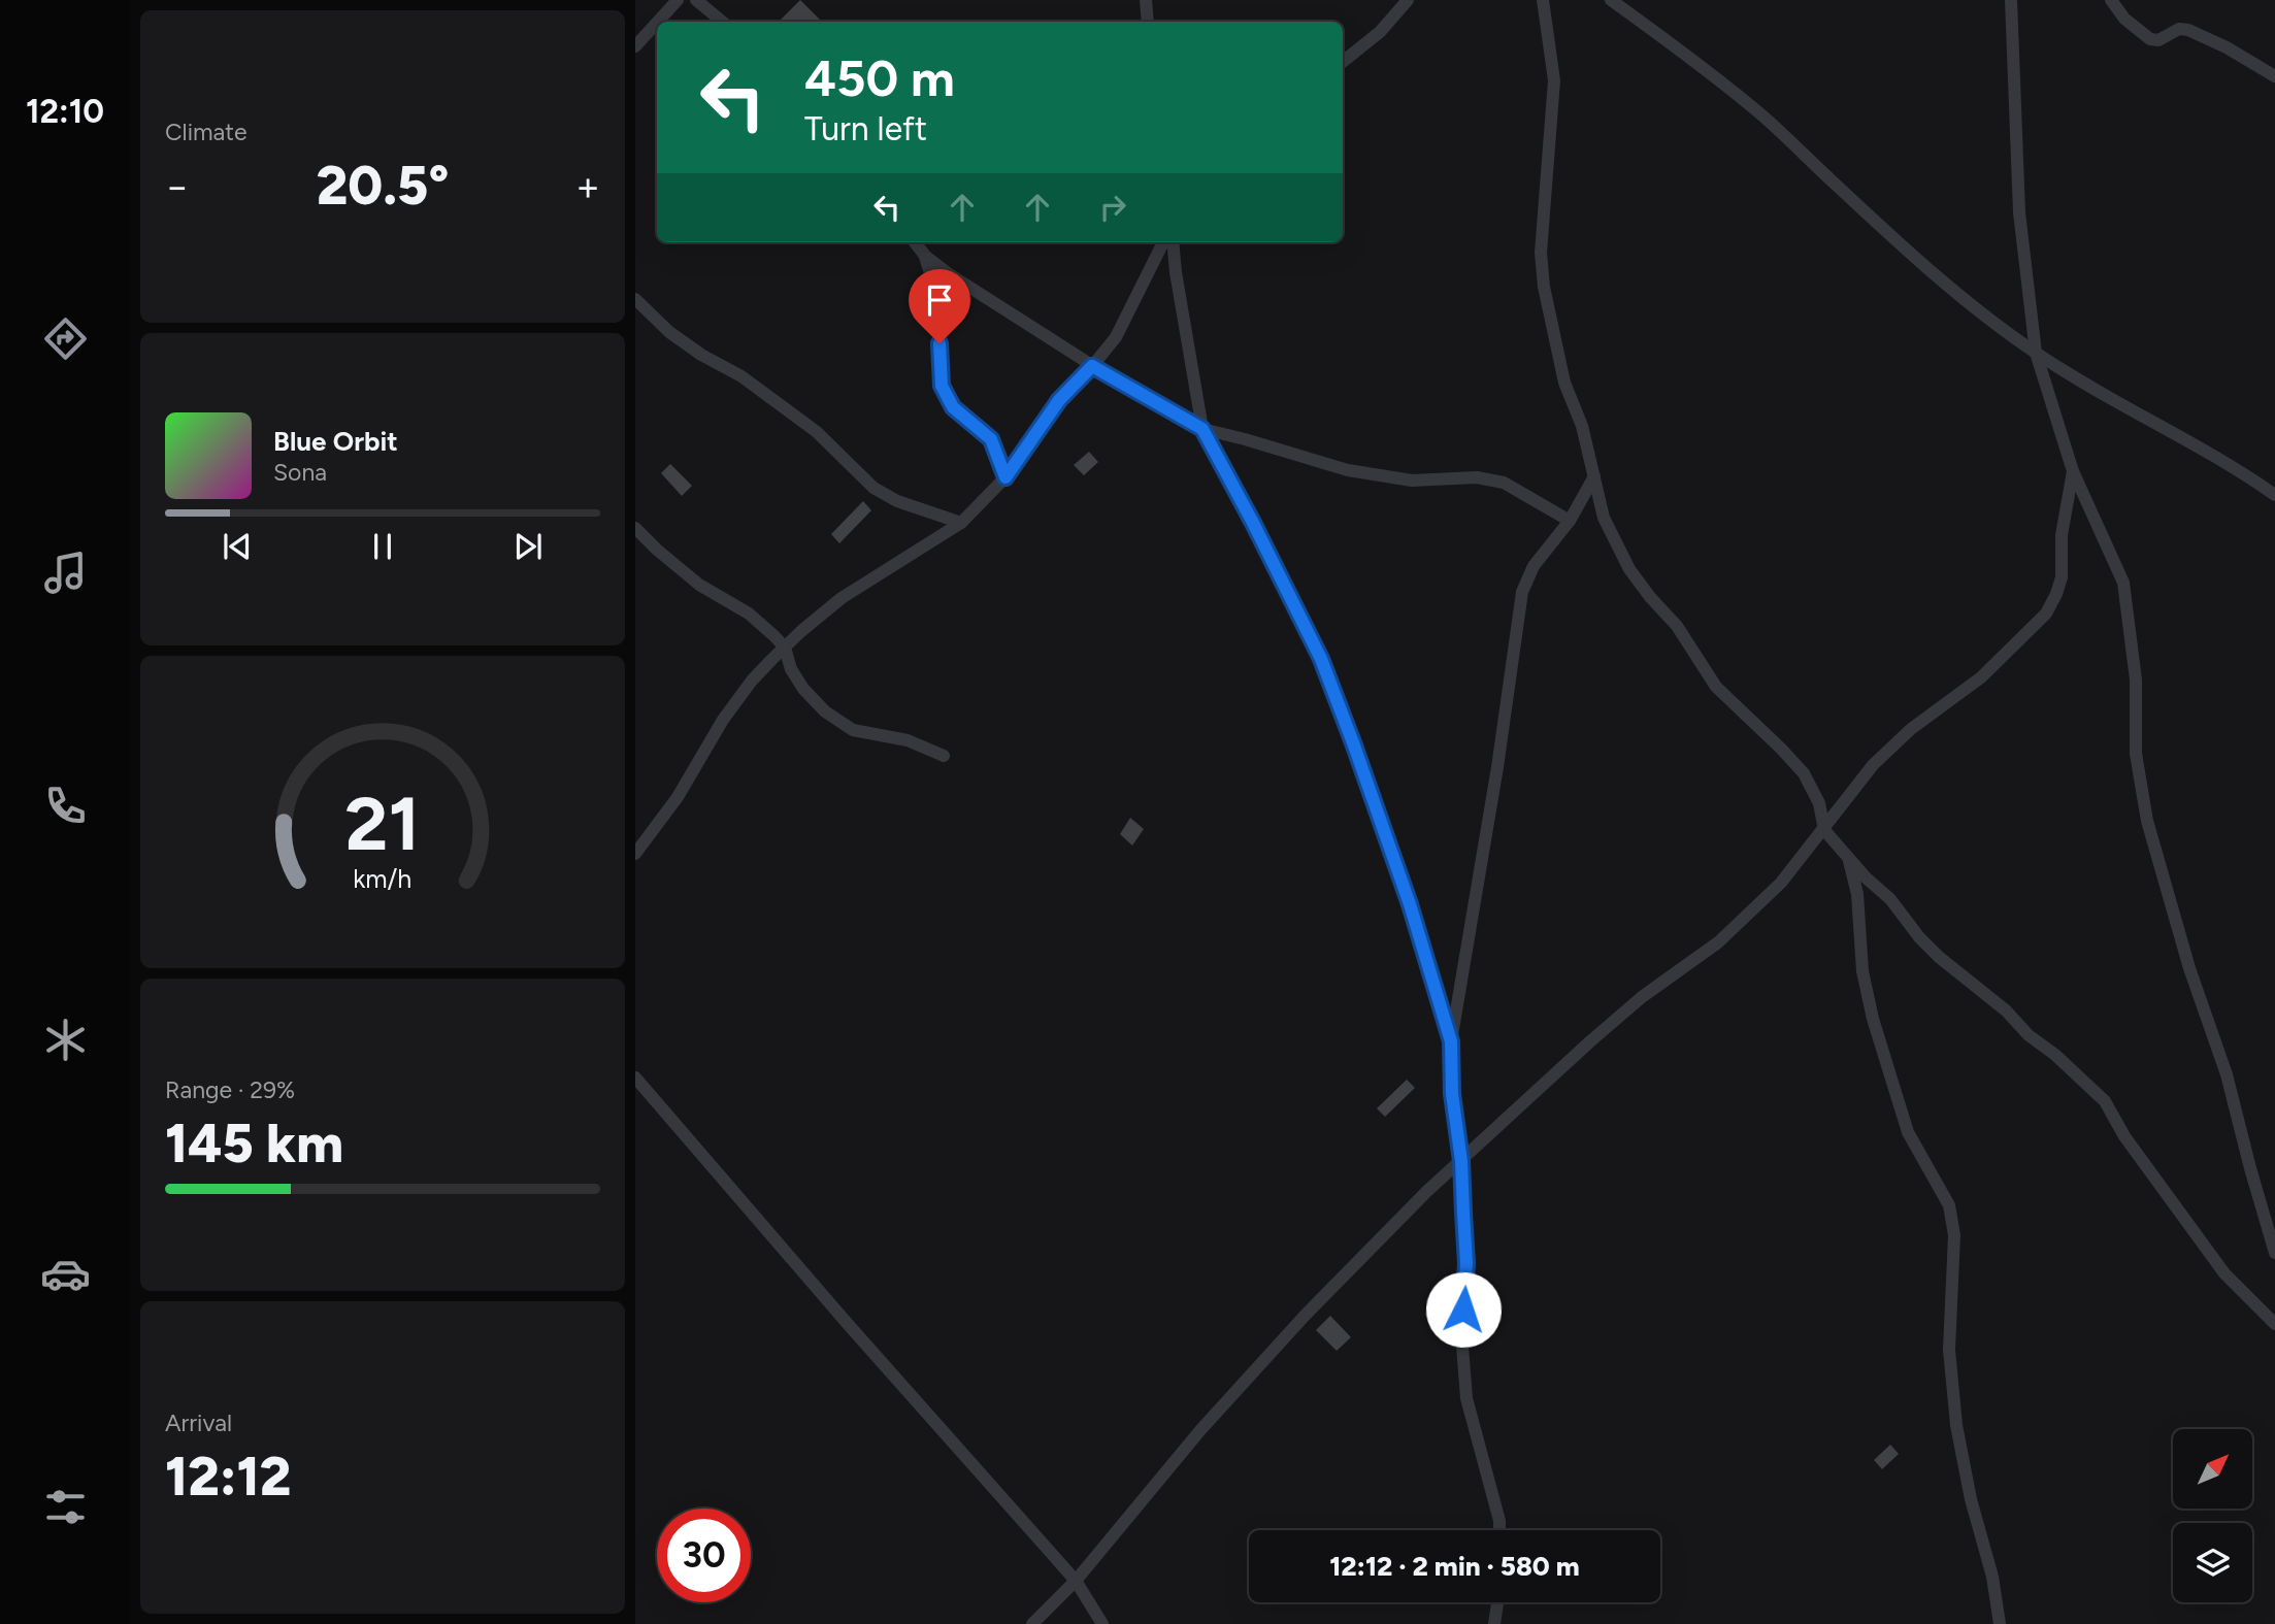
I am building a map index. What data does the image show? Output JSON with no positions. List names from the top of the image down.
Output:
{
  "north": "top right",
  "page": {
    "tabs": "12:10",
    "tile": [
      "Climate",
      ["Range · 29%", "145 km"],
      ["Arrival", "12:12"]
    ],
    "turn": ["450 m", "Turn left"],
    "heat": ["−", "20.5°", "+"],
    "song": ["Blue Orbit", "Sona"],
    "limit": "30",
    "trip": "12:12 · 2 min · 580 m",
    "gauge": ["21", "km/h"]
  }
}
